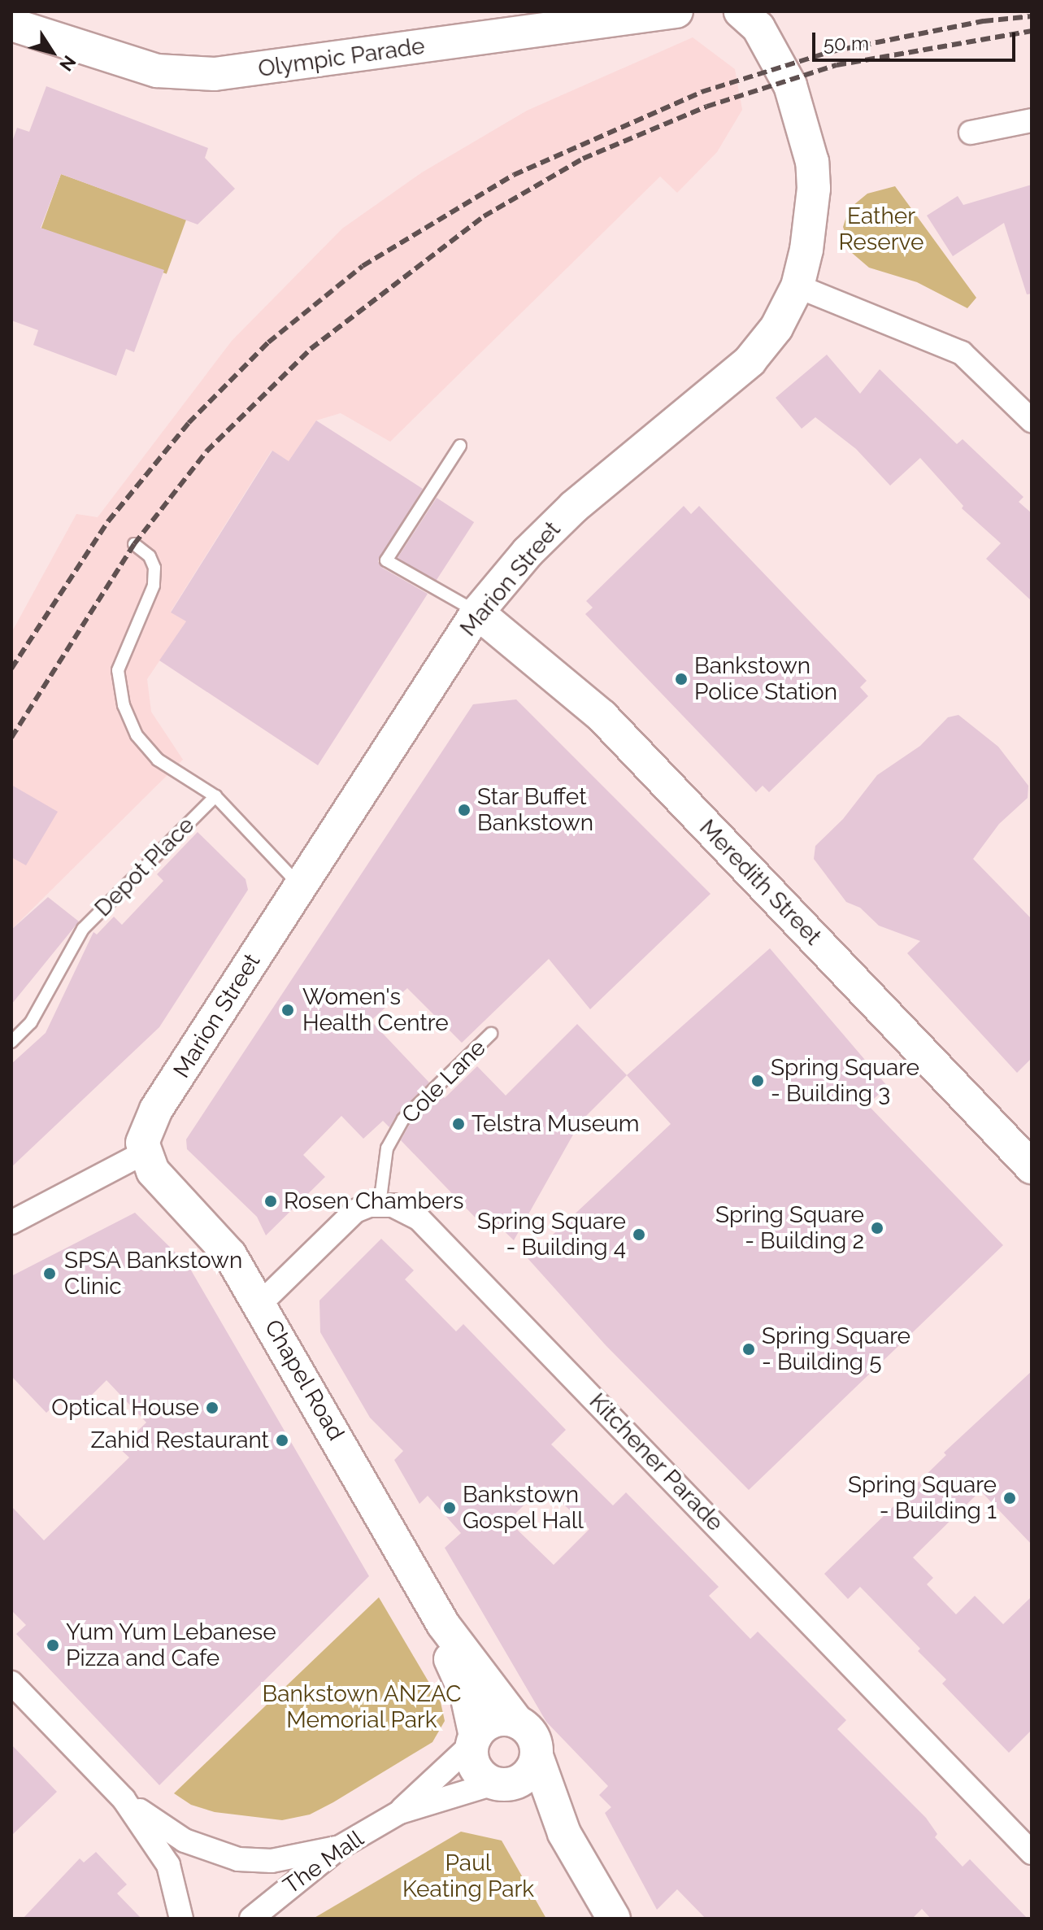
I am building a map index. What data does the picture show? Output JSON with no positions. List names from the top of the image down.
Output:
{
  "streets": {
    "street": [
      "Olympic Parade",
      "Marion Street",
      "Meredith Street",
      "Chapel Road",
      "Kitchener Parade",
      "The Mall"
    ],
    "lane": ["Depot Place", "Cole Lane"]
  },
  "crossings": [
    ["Marion Street", "Meredith Street"],
    ["Marion Street", "Chapel Road"],
    ["Cole Lane", "Kitchener Parade"],
    ["Chapel Road", "The Mall"]
  ],
  "parks": ["Eather Reserve", "Bankstown ANZAC Memorial Park", "Paul Keating Park"],
  "places": [
    "Bankstown Police Station",
    "Star Buffet Bankstown",
    "Women's Health Centre",
    "Spring Square - Building 3",
    "Telstra Museum",
    "Rosen Chambers",
    "Spring Square - Building 2",
    "Spring Square - Building 4",
    "SPSA Bankstown Clinic",
    "Spring Square - Building 5",
    "Optical House",
    "Zahid Restaurant",
    "Spring Square - Building 1",
    "Bankstown Gospel Hall",
    "Yum Yum Lebanese Pizza and Cafe"
  ],
  "scale_bar": "50 m",
  "north": "bottom right"
}
